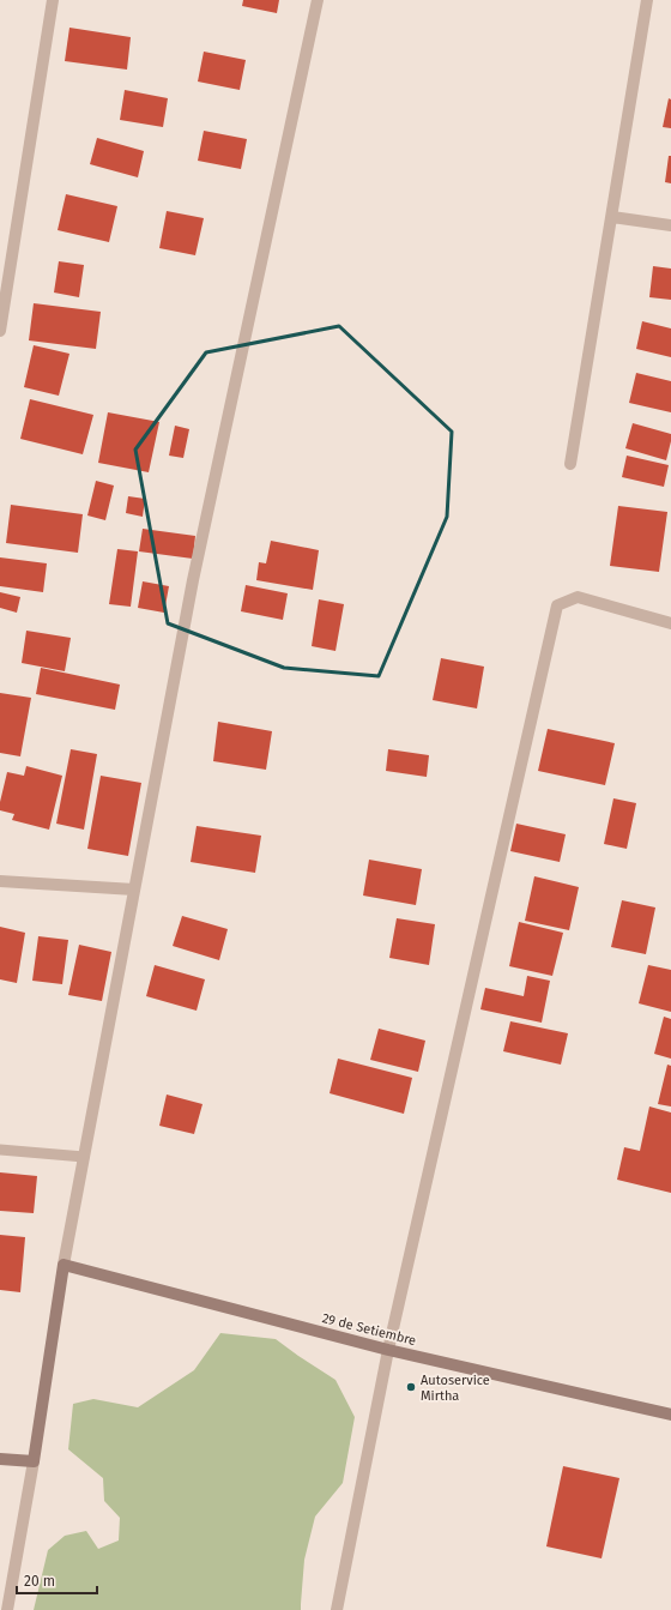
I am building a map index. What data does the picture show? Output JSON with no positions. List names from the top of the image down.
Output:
{
  "streets": {
    "street": ["29 de Setiembre"]
  },
  "places": ["Autoservice Mirtha"],
  "scale_bar": "20 m"
}
